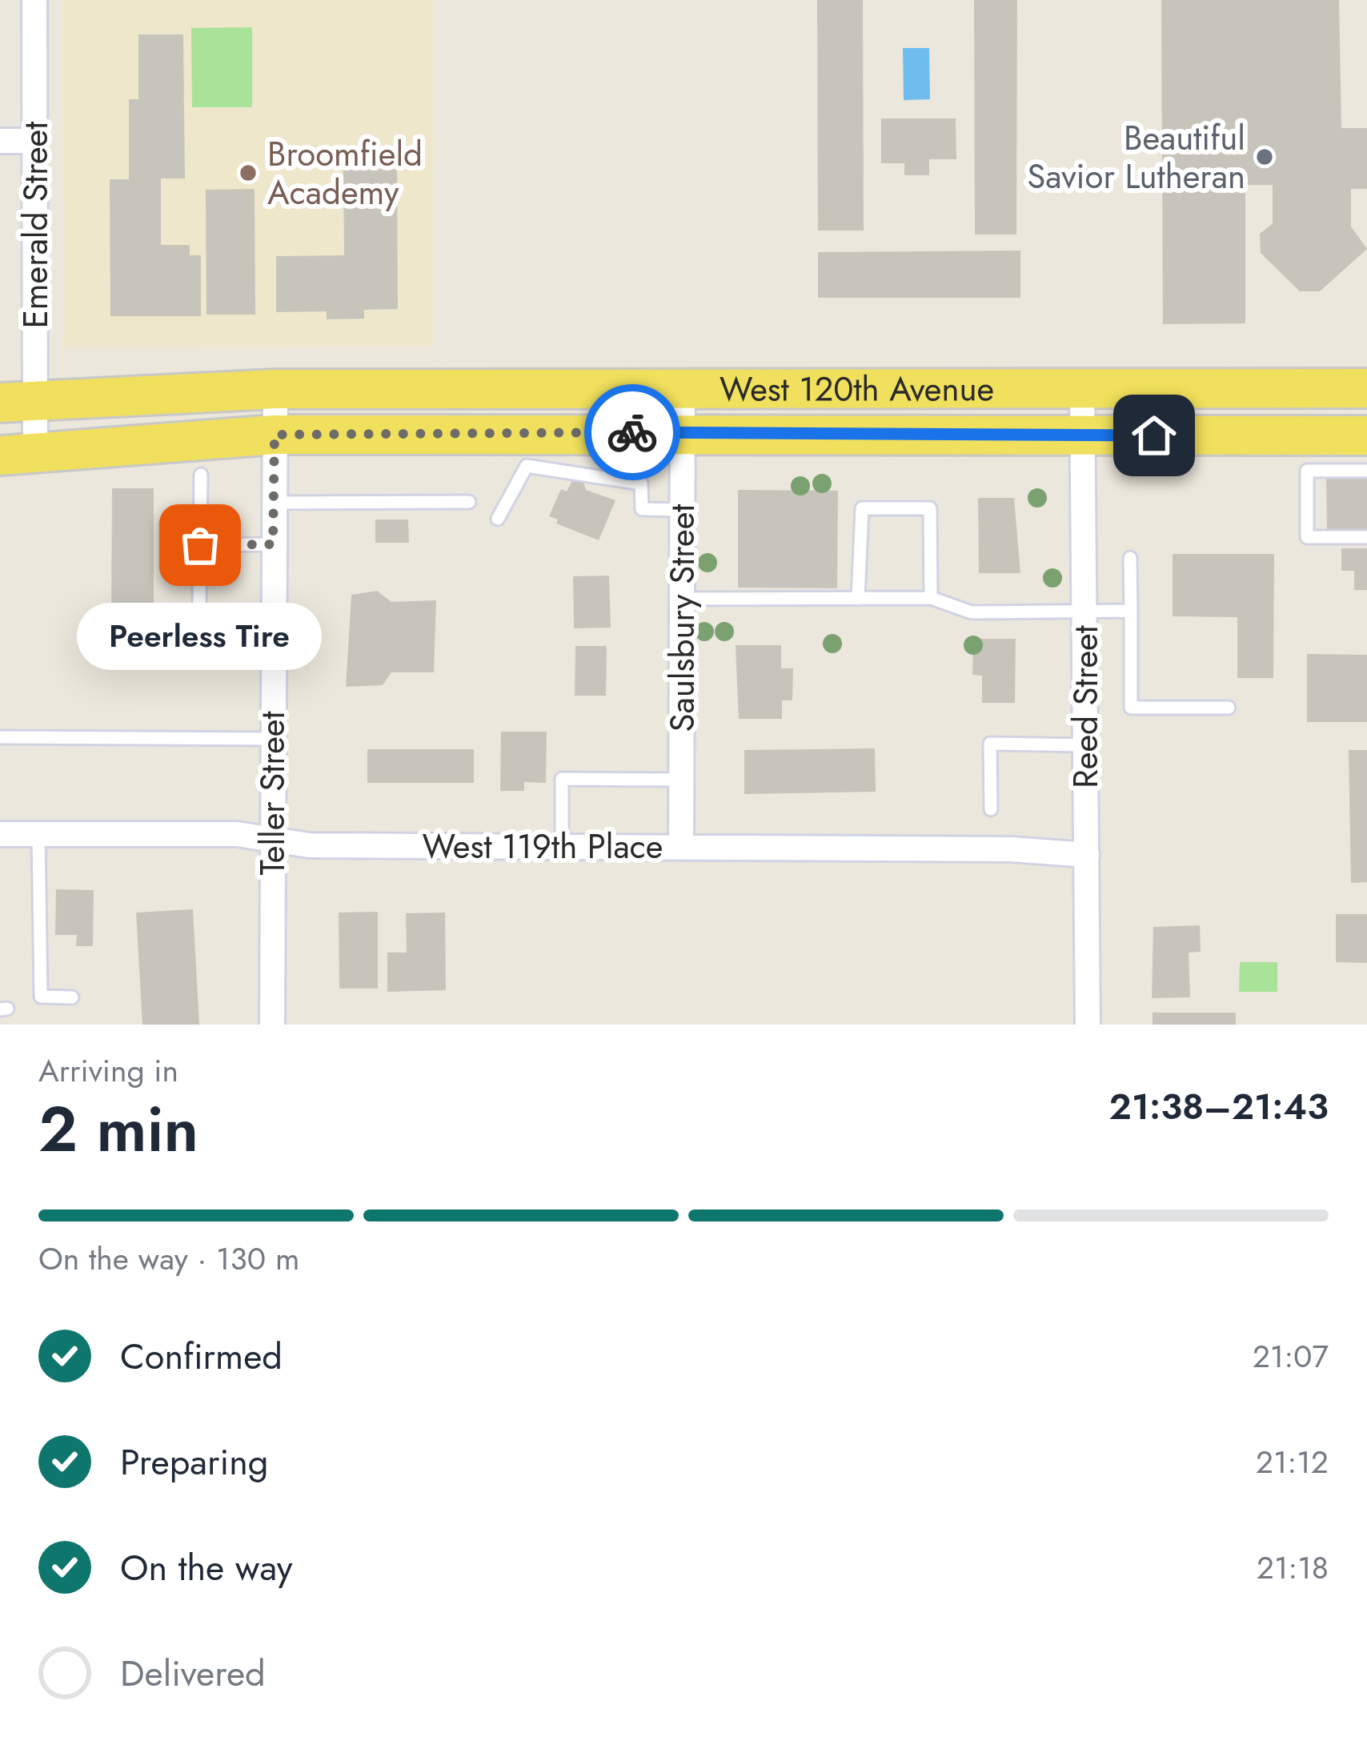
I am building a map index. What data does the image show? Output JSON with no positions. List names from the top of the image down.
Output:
{
  "streets": {
    "main road": ["West 120th Avenue"],
    "street": [
      "Emerald Street",
      "Saulsbury Street",
      "Reed Street",
      "Teller Street",
      "West 119th Place"
    ]
  },
  "crossings": [
    ["Emerald Street", "West 120th Avenue"],
    ["West 120th Avenue", "Saulsbury Street"],
    ["West 120th Avenue", "Reed Street"],
    ["West 120th Avenue", "Teller Street"],
    ["Saulsbury Street", "West 119th Place"],
    ["Reed Street", "West 119th Place"],
    ["Teller Street", "West 119th Place"]
  ],
  "places": ["Beautiful Savior Lutheran", "Broomfield Academy", "Peerless Tire"],
  "page": {
    "bubble": "Peerless Tire",
    "heading": ["2 min", "Arriving in", "21:38–21:43"],
    "bar": "On the way · 130 m",
    "list": [
      ["Confirmed", "21:07"],
      ["Preparing", "21:12"],
      ["On the way", "21:18"],
      "Delivered"
    ]
  }
}
